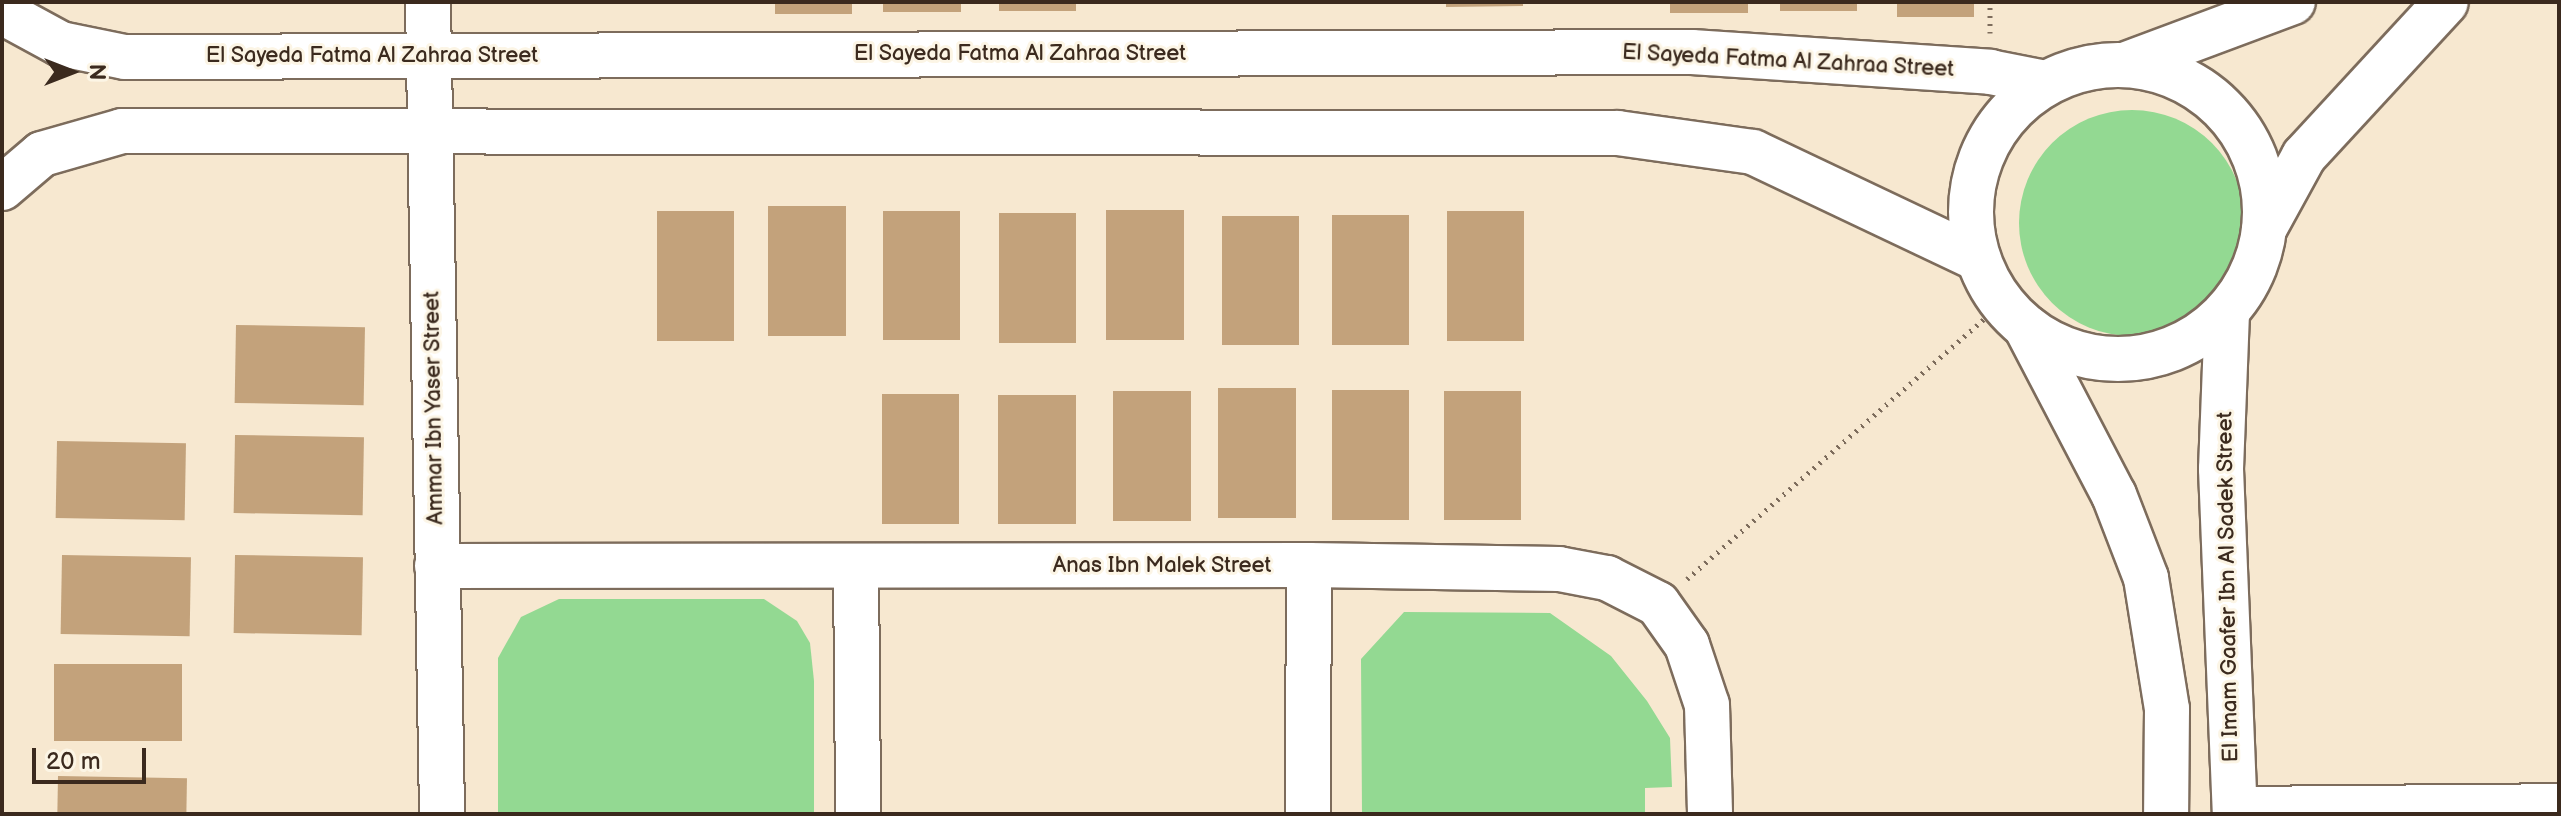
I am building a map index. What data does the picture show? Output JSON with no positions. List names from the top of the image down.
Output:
{
  "streets": {
    "street": [
      "El Sayeda Fatma Al Zahraa Street",
      "Ammar Ibn Yaser Street",
      "Anas Ibn Malek Street",
      "El Imam Gaafer Ibn Al Sadek Street"
    ]
  },
  "crossings": [
    ["El Sayeda Fatma Al Zahraa Street", "Ammar Ibn Yaser Street"],
    ["Ammar Ibn Yaser Street", "Anas Ibn Malek Street"]
  ],
  "scale_bar": "20 m",
  "north": "right"
}
